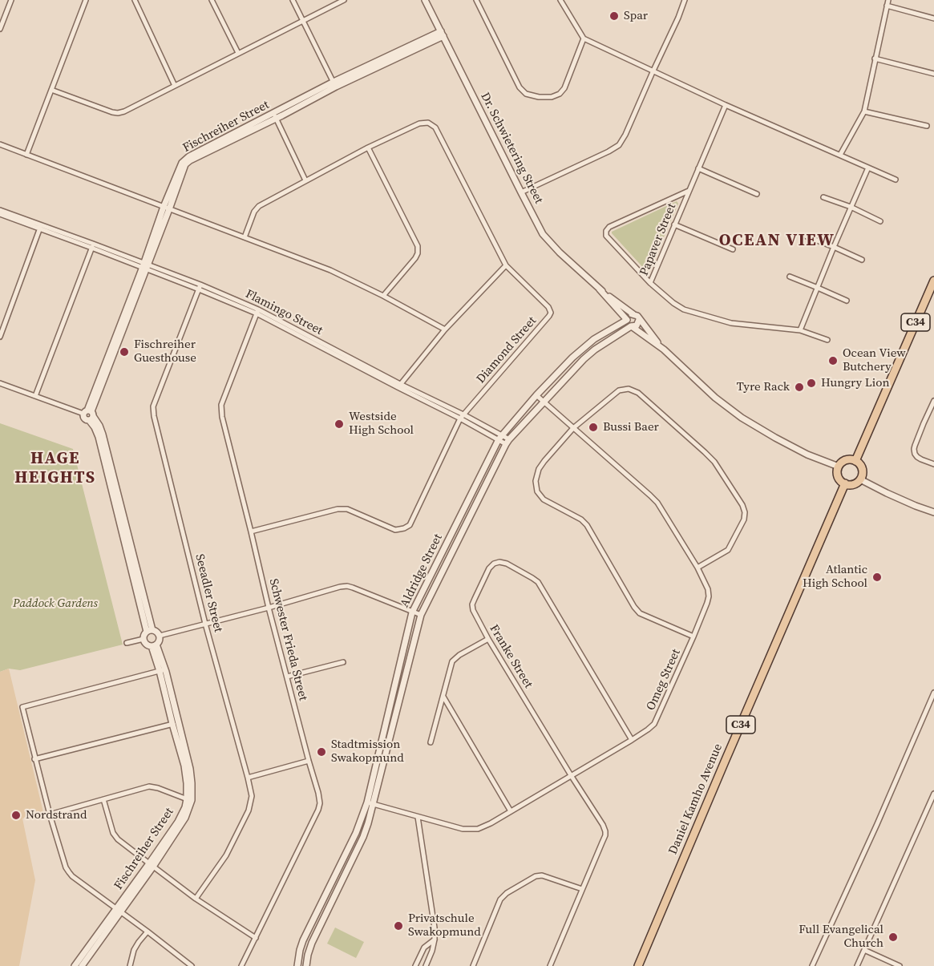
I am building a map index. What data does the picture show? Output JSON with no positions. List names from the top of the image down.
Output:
{
  "streets": {
    "main road": ["C34", "Daniel Kamho Avenue"],
    "street": [
      "Fischreiher Street",
      "Dr. Schwietering Street",
      "Papaver Street",
      "Flamingo Street",
      "Diamond Street",
      "Aldridge Street",
      "Seeadler Street",
      "Schwester Frieda Street",
      "Franke Street",
      "Omeg Street"
    ]
  },
  "crossings": [
    ["Fischreiher Street", "Dr. Schwietering Street"],
    ["Fischreiher Street", "Flamingo Street"],
    ["Dr. Schwietering Street", "Aldridge Street"],
    ["Flamingo Street", "Diamond Street"],
    ["Flamingo Street", "Aldridge Street"],
    ["Flamingo Street", "Seeadler Street"],
    ["Flamingo Street", "Schwester Frieda Street"],
    ["C34", "Daniel Kamho Avenue"],
    ["Diamond Street", "Schwester Frieda Street"],
    ["Aldridge Street", "Omeg Street"],
    ["Franke Street", "Omeg Street"]
  ],
  "districts": ["OCEAN VIEW", "HAGE HEIGHTS"],
  "parks": ["Paddock Gardens"],
  "places": [
    "Spar",
    "Fischreiher Guesthouse",
    "Ocean View Butchery",
    "Hungry Lion",
    "Tyre Rack",
    "Westside High School",
    "Bussi Baer",
    "Atlantic High School",
    "Stadtmission Swakopmund",
    "Nordstrand",
    "Privatschule Swakopmund",
    "Full Evangelical Church"
  ]
}
